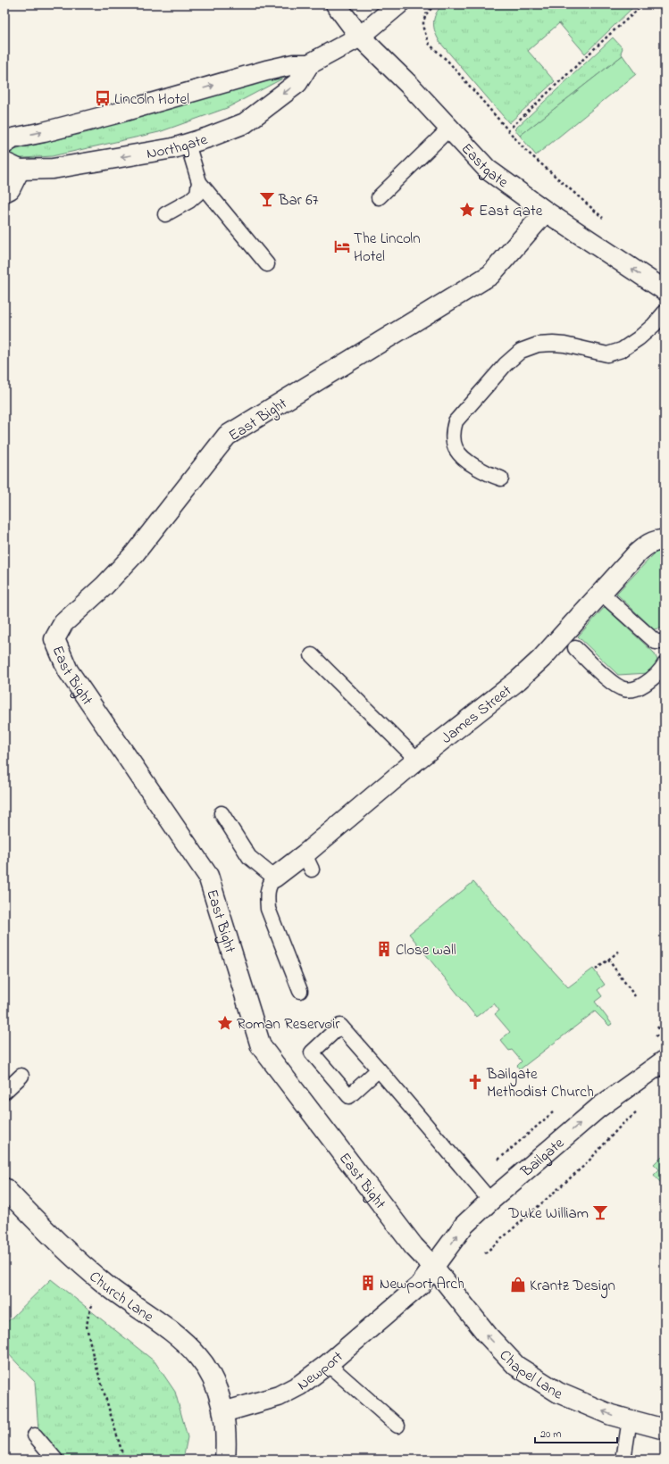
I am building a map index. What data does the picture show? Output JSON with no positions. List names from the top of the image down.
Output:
{
  "streets": {
    "street": [
      "Northgate",
      "Eastgate",
      "East Bight",
      "James Street",
      "Bailgate",
      "Church Lane",
      "Newport",
      "Chapel Lane"
    ]
  },
  "crossings": [
    ["Northgate", "Eastgate"],
    ["Eastgate", "East Bight"],
    ["East Bight", "Bailgate"],
    ["East Bight", "Newport"],
    ["East Bight", "Chapel Lane"],
    ["Bailgate", "Newport"],
    ["Bailgate", "Chapel Lane"],
    ["Church Lane", "Newport"],
    ["Newport", "Chapel Lane"]
  ],
  "one_way": ["Bailgate", "Chapel Lane"],
  "places": {
    "bus stop": ["Lincoln Hotel"],
    "bar": ["Bar 67", "Duke William"],
    "place": ["East Gate", "Roman Reservoir"],
    "hotel": ["The Lincoln Hotel"],
    "building": ["Close wall", "Newport Arch"],
    "church": ["Bailgate Methodist Church"],
    "shop": ["Krantz Design"]
  },
  "scale_bar": "20 m"
}
